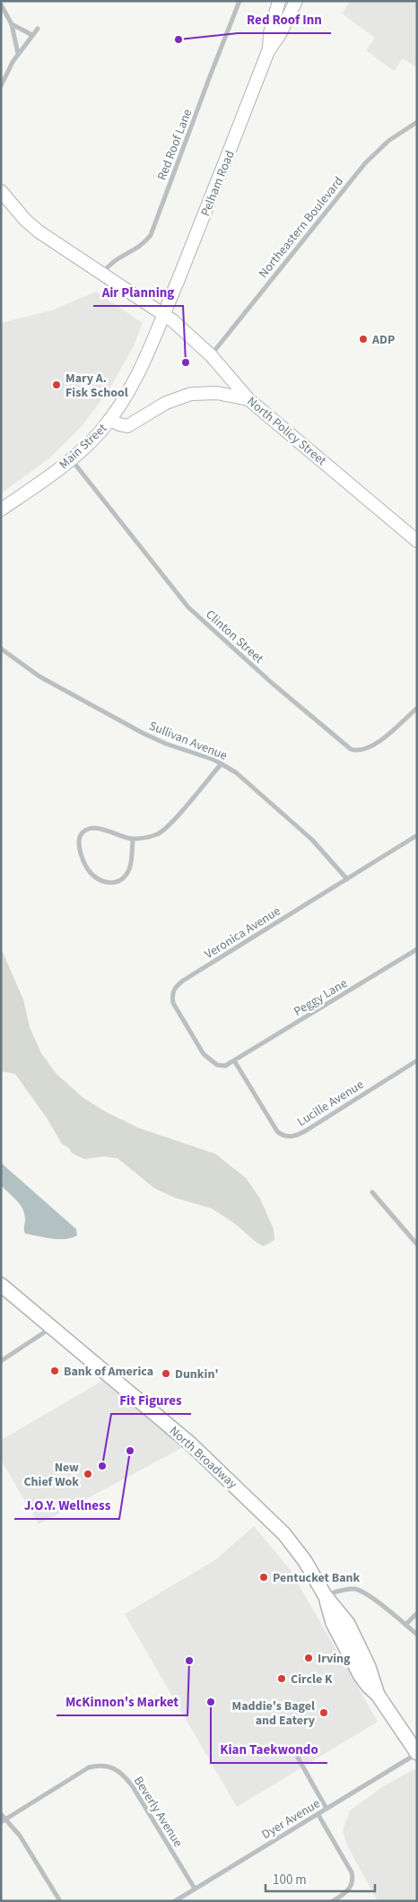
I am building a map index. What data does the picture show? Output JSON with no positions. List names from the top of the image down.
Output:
{
  "streets": {
    "main road": ["North Broadway"],
    "street": [
      "Red Roof Lane",
      "Pelham Road",
      "Northeastern Boulevard",
      "North Policy Street",
      "Main Street",
      "Clinton Street",
      "Sullivan Avenue",
      "Veronica Avenue",
      "Peggy Lane",
      "Lucille Avenue",
      "Beverly Avenue",
      "Dyer Avenue"
    ]
  },
  "crossings": [
    ["Red Roof Lane", "North Policy Street"],
    ["Pelham Road", "North Policy Street"],
    ["Pelham Road", "Main Street"],
    ["Northeastern Boulevard", "North Policy Street"],
    ["North Policy Street", "Main Street"],
    ["Main Street", "Clinton Street"],
    ["Sullivan Avenue", "Veronica Avenue"],
    ["Veronica Avenue", "Peggy Lane"],
    ["Veronica Avenue", "Lucille Avenue"],
    ["Peggy Lane", "Lucille Avenue"],
    ["North Broadway", "Dyer Avenue"],
    ["Beverly Avenue", "Dyer Avenue"]
  ],
  "places": [
    "Red Roof Inn",
    "ADP",
    "Air Planning",
    "Mary A. Fisk School",
    "Bank of America",
    "Dunkin'",
    "J.O.Y. Wellness",
    "Fit Figures",
    "New Chief Wok",
    "Pentucket Bank",
    "Irving",
    "McKinnon's Market",
    "Circle K",
    "Kian Taekwondo",
    "Maddie's Bagel and Eatery"
  ],
  "scale_bar": "100 m"
}
